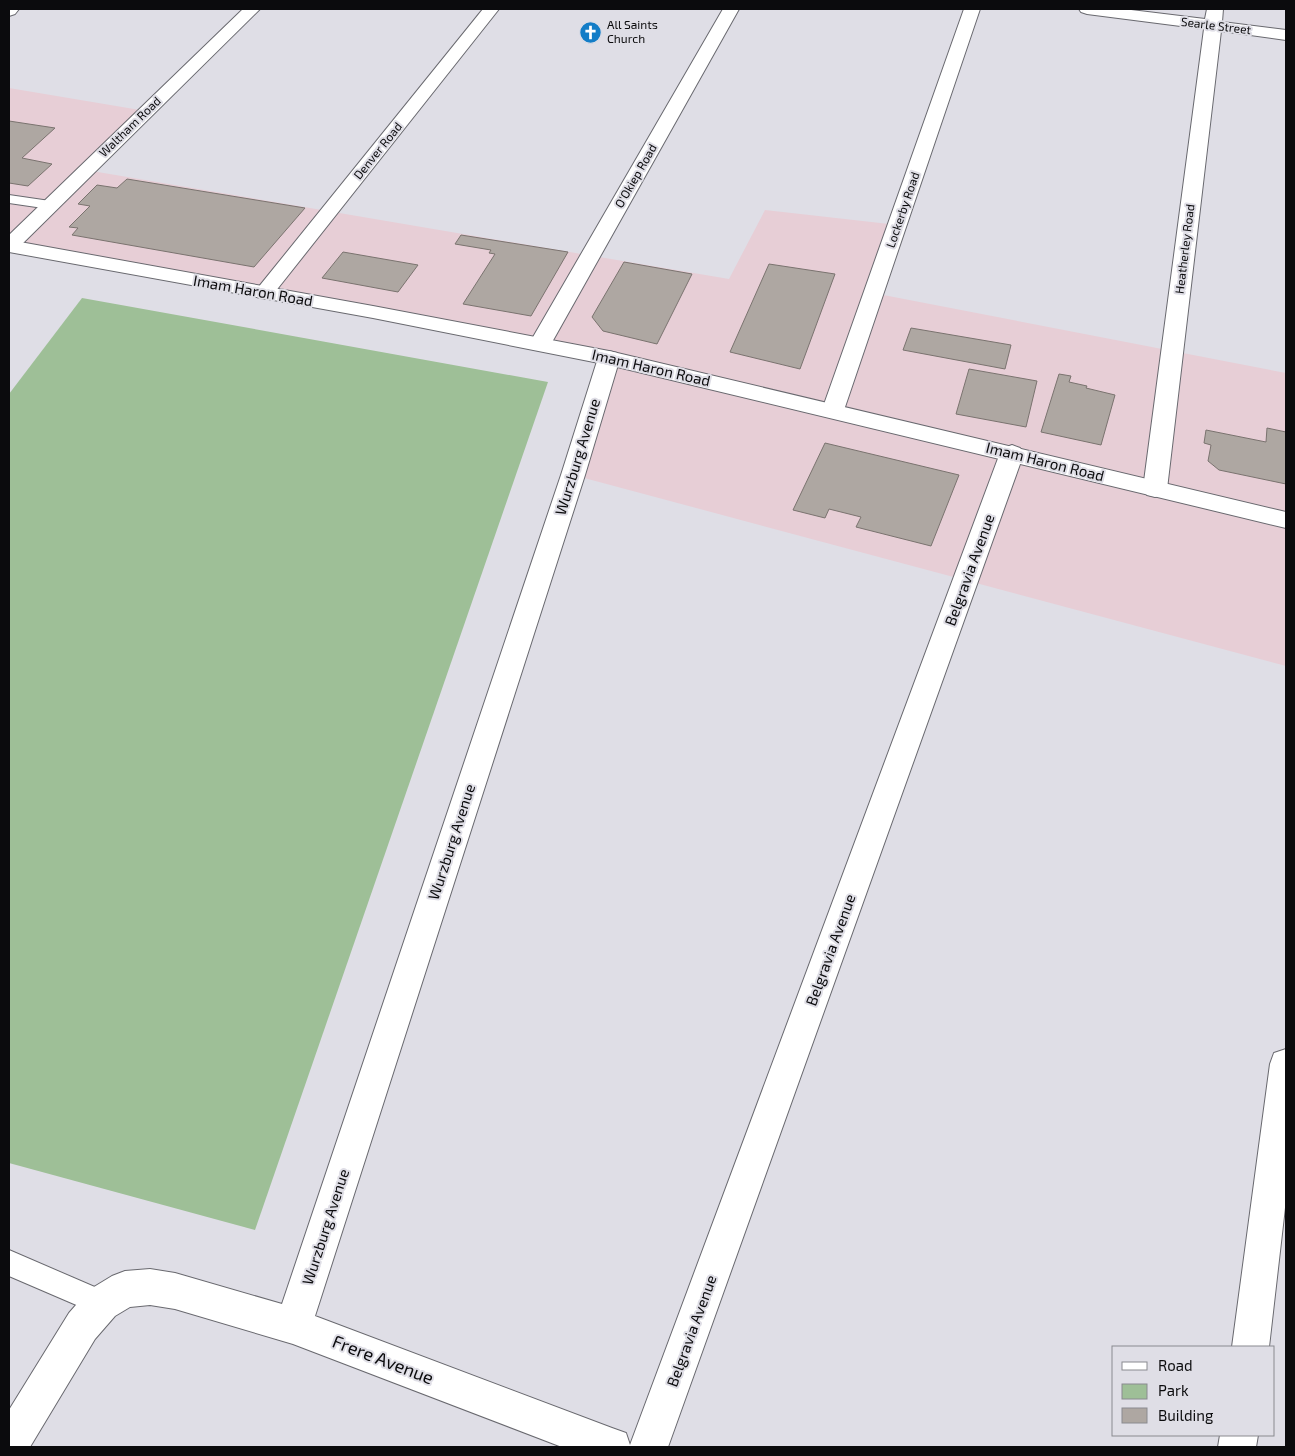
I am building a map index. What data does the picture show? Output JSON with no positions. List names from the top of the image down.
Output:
{
  "streets": {
    "street": [
      "Searle Street",
      "Waltham Road",
      "Denver Road",
      "O'Okiep Road",
      "Lockerby Road",
      "Heatherley Road",
      "Imam Haron Road",
      "Wurzburg Avenue",
      "Belgravia Avenue",
      "Frere Avenue"
    ]
  },
  "crossings": [
    ["Searle Street", "Heatherley Road"],
    ["Waltham Road", "Imam Haron Road"],
    ["Denver Road", "Imam Haron Road"],
    ["O'Okiep Road", "Imam Haron Road"],
    ["Lockerby Road", "Imam Haron Road"],
    ["Heatherley Road", "Imam Haron Road"],
    ["Imam Haron Road", "Wurzburg Avenue"],
    ["Imam Haron Road", "Belgravia Avenue"],
    ["Wurzburg Avenue", "Frere Avenue"]
  ],
  "places": {
    "church": ["All Saints Church"]
  },
  "legend": ["Road", "Park", "Building"]
}
